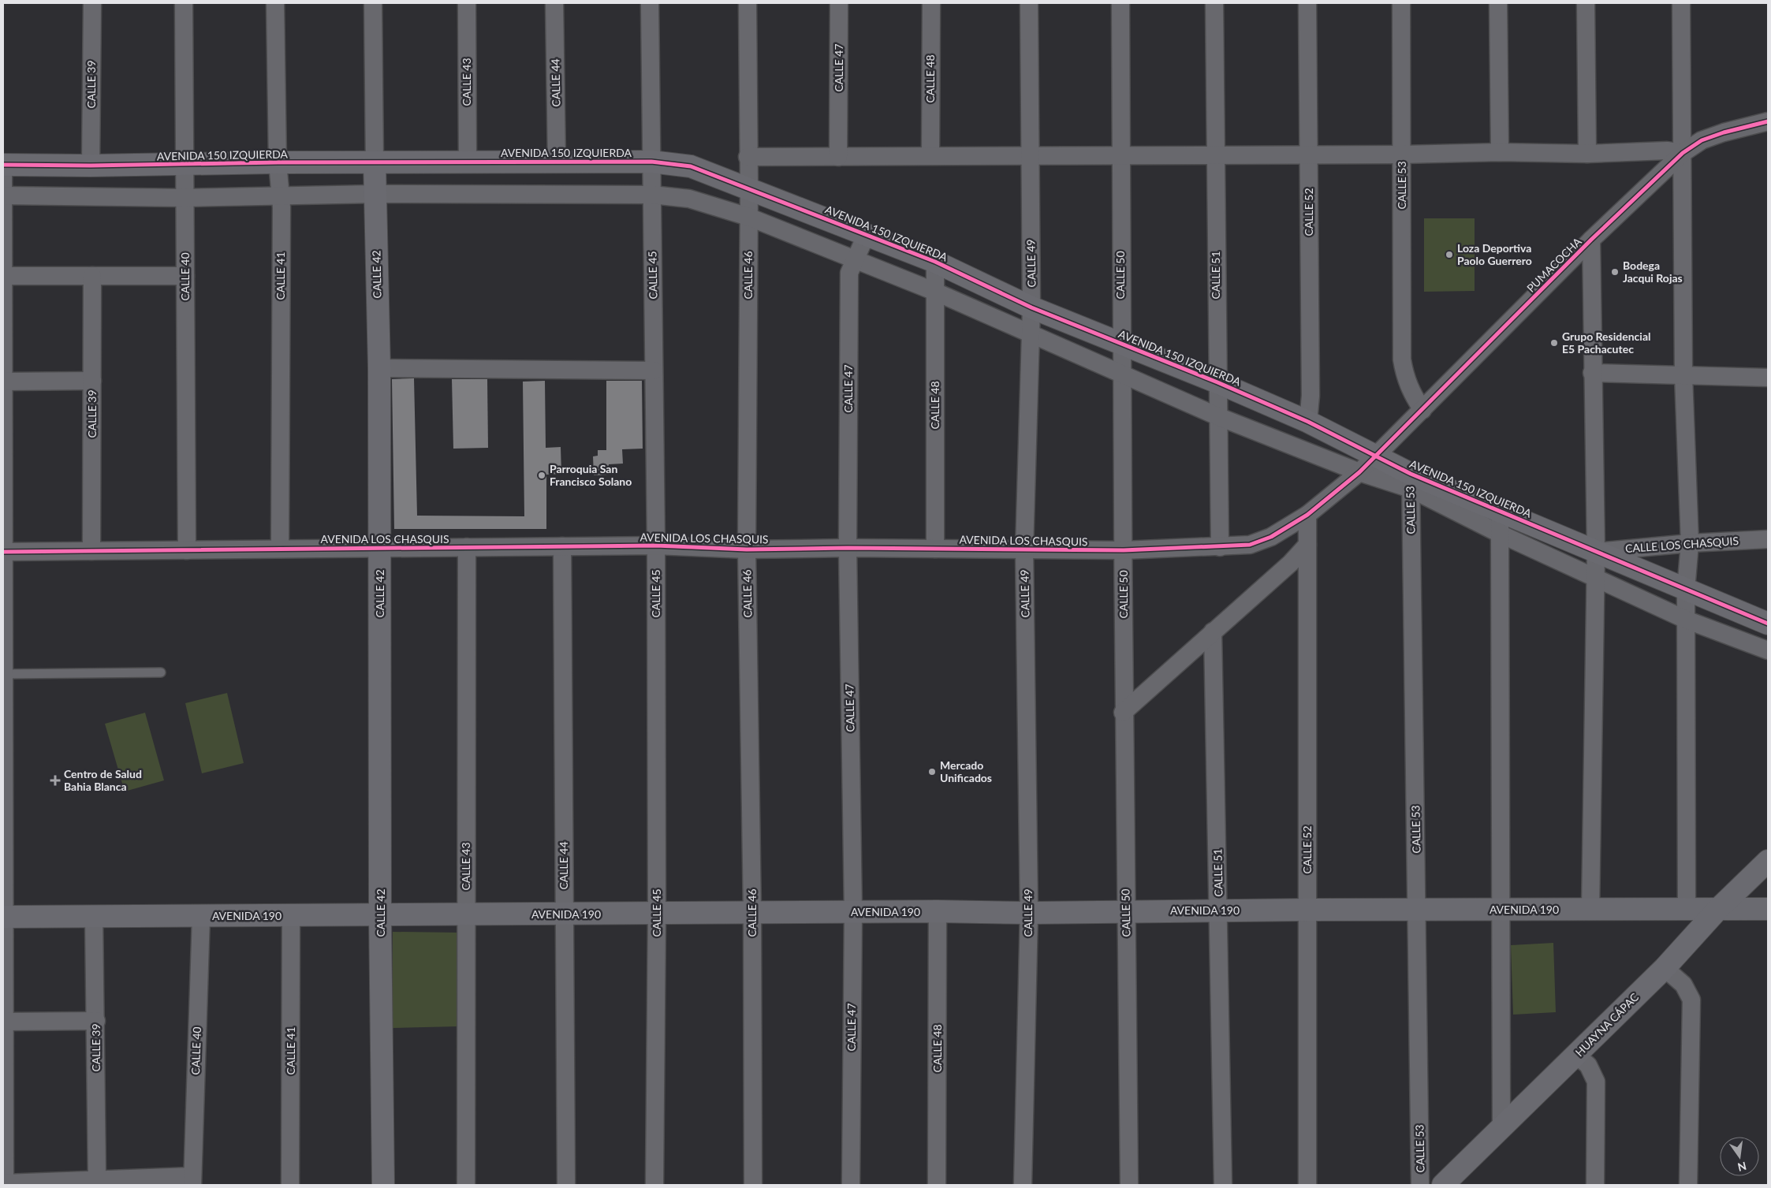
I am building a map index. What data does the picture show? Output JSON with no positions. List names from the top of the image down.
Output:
{
  "streets": {
    "street": [
      "CALLE 47",
      "CALLE 48",
      "CALLE 43",
      "CALLE 44",
      "CALLE 39",
      "AVENIDA 150 IZQUIERDA",
      "CALLE 53",
      "CALLE 52",
      "CALLE 49",
      "PUMACOCHA",
      "CALLE 42",
      "CALLE 45",
      "CALLE 46",
      "CALLE 50",
      "CALLE 51",
      "CALLE 41",
      "CALLE 40",
      "AVENIDA LOS CHASQUIS",
      "CALLE LOS CHASQUIS",
      "AVENIDA 190",
      "HUAYNA CÁPAC"
    ]
  },
  "crossings": [
    ["CALLE 47", "AVENIDA 150 IZQUIERDA"],
    ["CALLE 47", "AVENIDA LOS CHASQUIS"],
    ["CALLE 47", "AVENIDA 190"],
    ["CALLE 48", "AVENIDA 150 IZQUIERDA"],
    ["CALLE 48", "AVENIDA LOS CHASQUIS"],
    ["CALLE 48", "AVENIDA 190"],
    ["CALLE 43", "AVENIDA 150 IZQUIERDA"],
    ["CALLE 43", "AVENIDA LOS CHASQUIS"],
    ["CALLE 43", "AVENIDA 190"],
    ["CALLE 44", "AVENIDA 150 IZQUIERDA"],
    ["CALLE 44", "AVENIDA LOS CHASQUIS"],
    ["CALLE 44", "AVENIDA 190"],
    ["CALLE 39", "AVENIDA 150 IZQUIERDA"],
    ["CALLE 39", "AVENIDA LOS CHASQUIS"],
    ["CALLE 39", "AVENIDA 190"],
    ["AVENIDA 150 IZQUIERDA", "CALLE 53"],
    ["AVENIDA 150 IZQUIERDA", "CALLE 52"],
    ["AVENIDA 150 IZQUIERDA", "CALLE 49"],
    ["AVENIDA 150 IZQUIERDA", "PUMACOCHA"],
    ["AVENIDA 150 IZQUIERDA", "CALLE 42"],
    ["AVENIDA 150 IZQUIERDA", "CALLE 45"],
    ["AVENIDA 150 IZQUIERDA", "CALLE 46"],
    ["AVENIDA 150 IZQUIERDA", "CALLE 50"],
    ["AVENIDA 150 IZQUIERDA", "CALLE 51"],
    ["AVENIDA 150 IZQUIERDA", "CALLE 41"],
    ["AVENIDA 150 IZQUIERDA", "CALLE 40"],
    ["AVENIDA 150 IZQUIERDA", "AVENIDA LOS CHASQUIS"],
    ["AVENIDA 150 IZQUIERDA", "CALLE LOS CHASQUIS"],
    ["CALLE 53", "PUMACOCHA"],
    ["CALLE 53", "AVENIDA 190"],
    ["CALLE 52", "AVENIDA LOS CHASQUIS"],
    ["CALLE 52", "AVENIDA 190"],
    ["CALLE 49", "AVENIDA LOS CHASQUIS"],
    ["CALLE 49", "AVENIDA 190"],
    ["PUMACOCHA", "AVENIDA LOS CHASQUIS"],
    ["CALLE 42", "AVENIDA LOS CHASQUIS"],
    ["CALLE 42", "AVENIDA 190"],
    ["CALLE 45", "AVENIDA LOS CHASQUIS"],
    ["CALLE 45", "AVENIDA 190"],
    ["CALLE 46", "AVENIDA LOS CHASQUIS"],
    ["CALLE 46", "AVENIDA 190"],
    ["CALLE 50", "AVENIDA LOS CHASQUIS"],
    ["CALLE 50", "AVENIDA 190"],
    ["CALLE 51", "AVENIDA LOS CHASQUIS"],
    ["CALLE 51", "AVENIDA 190"],
    ["CALLE 41", "AVENIDA LOS CHASQUIS"],
    ["CALLE 41", "AVENIDA 190"],
    ["CALLE 40", "AVENIDA LOS CHASQUIS"],
    ["CALLE 40", "AVENIDA 190"],
    ["AVENIDA 190", "HUAYNA CÁPAC"]
  ],
  "places": {
    "other": [
      "Loza Deportiva Paolo Guerrero",
      "Bodega Jacqui Rojas",
      "Grupo Residencial E5 Pachacutec",
      "Parroquia San Francisco Solano",
      "Mercado Unificados"
    ],
    "health": ["Centro de Salud Bahia Blanca"]
  },
  "north": "bottom"
}
